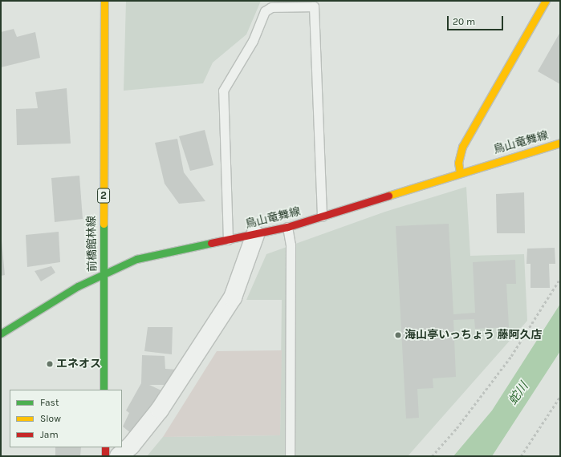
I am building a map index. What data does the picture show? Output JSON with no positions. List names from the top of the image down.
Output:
{
  "streets": {
    "main road": ["鳥山竜舞線", "2", "前橋館林線"]
  },
  "crossings": [
    ["鳥山竜舞線", "前橋館林線"]
  ],
  "water": ["蛇川"],
  "places": ["海山亭いっちょう 藤阿久店", "エネオス"],
  "legend": ["Fast", "Slow", "Jam"],
  "scale_bar": "20 m"
}
